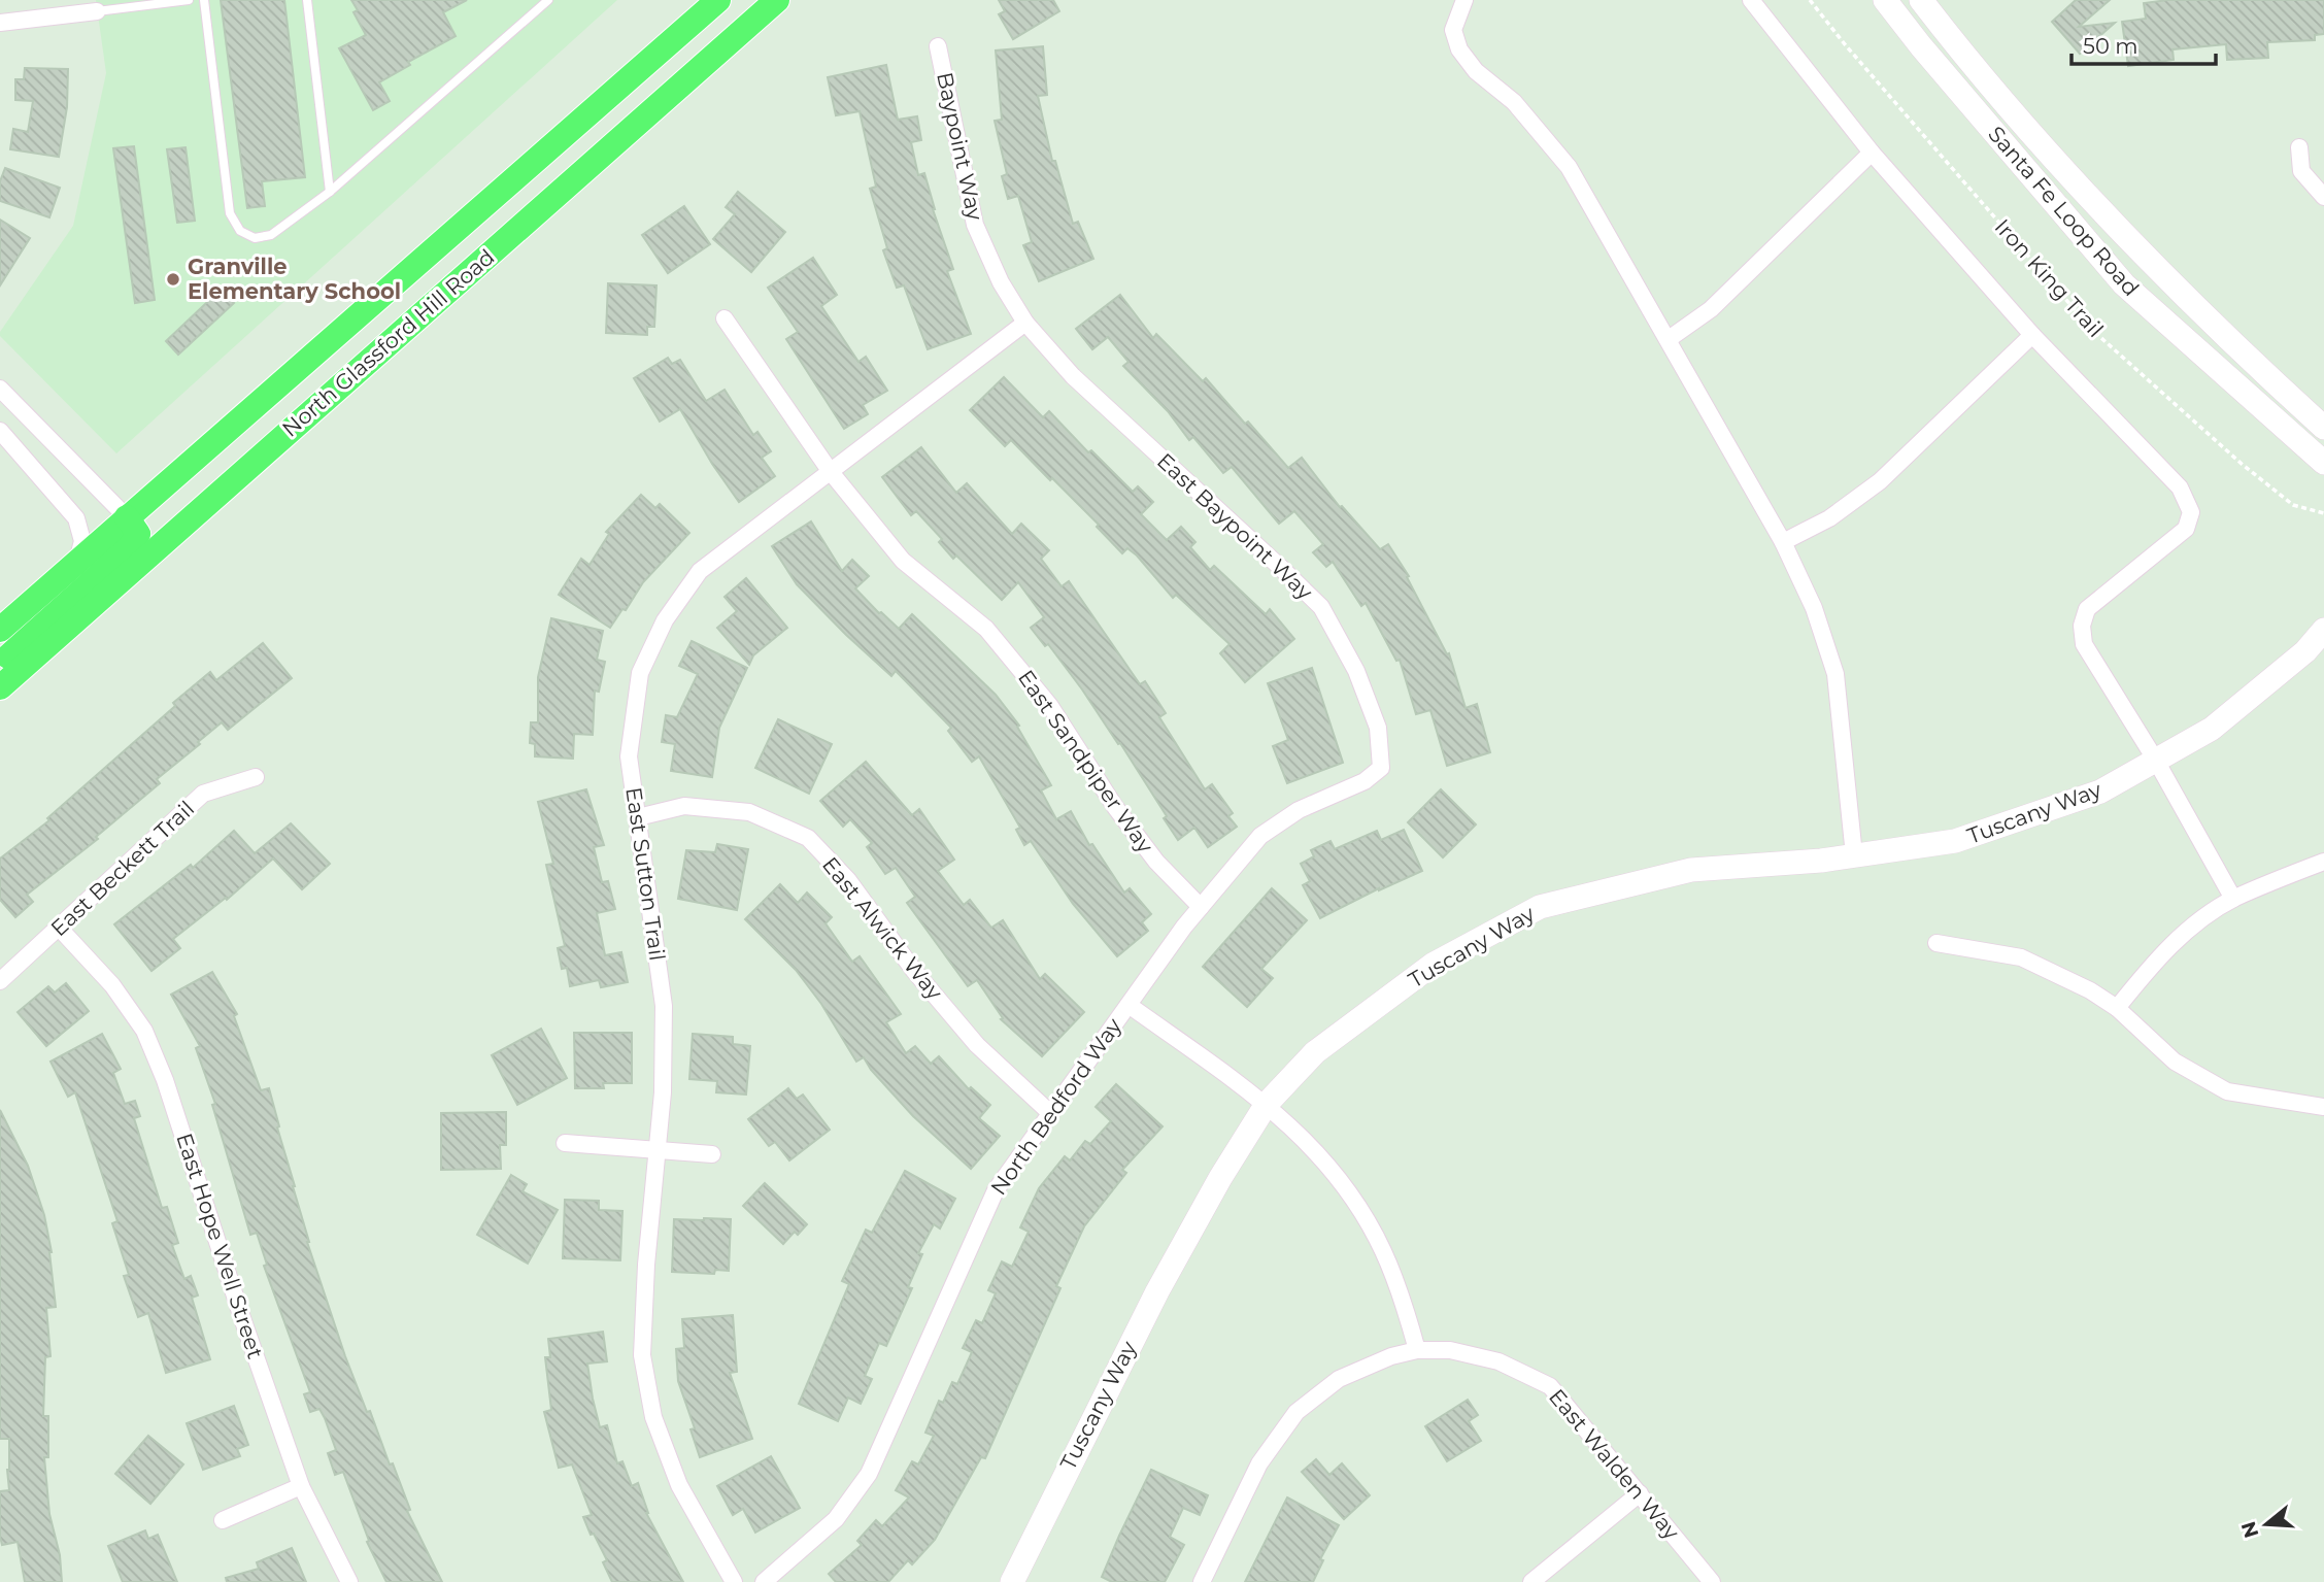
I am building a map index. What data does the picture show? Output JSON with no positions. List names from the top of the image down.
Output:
{
  "streets": {
    "main road": ["North Glassford Hill Road"],
    "street": [
      "Baypoint Way",
      "Santa Fe Loop Road",
      "East Baypoint Way",
      "East Sandpiper Way",
      "Tuscany Way",
      "East Beckett Trail",
      "East Sutton Trail",
      "East Alwick Way",
      "North Bedford Way",
      "East Hope Well Street",
      "East Walden Way"
    ],
    "path": ["Iron King Trail"]
  },
  "crossings": [
    ["Baypoint Way", "East Baypoint Way"],
    ["Baypoint Way", "East Sutton Trail"],
    ["East Baypoint Way", "East Sutton Trail"],
    ["East Baypoint Way", "North Bedford Way"],
    ["East Sandpiper Way", "East Sutton Trail"],
    ["East Sandpiper Way", "North Bedford Way"],
    ["East Beckett Trail", "East Hope Well Street"],
    ["East Sutton Trail", "East Alwick Way"],
    ["East Alwick Way", "North Bedford Way"]
  ],
  "places": ["Granville Elementary School"],
  "scale_bar": "50 m",
  "north": "left"
}
